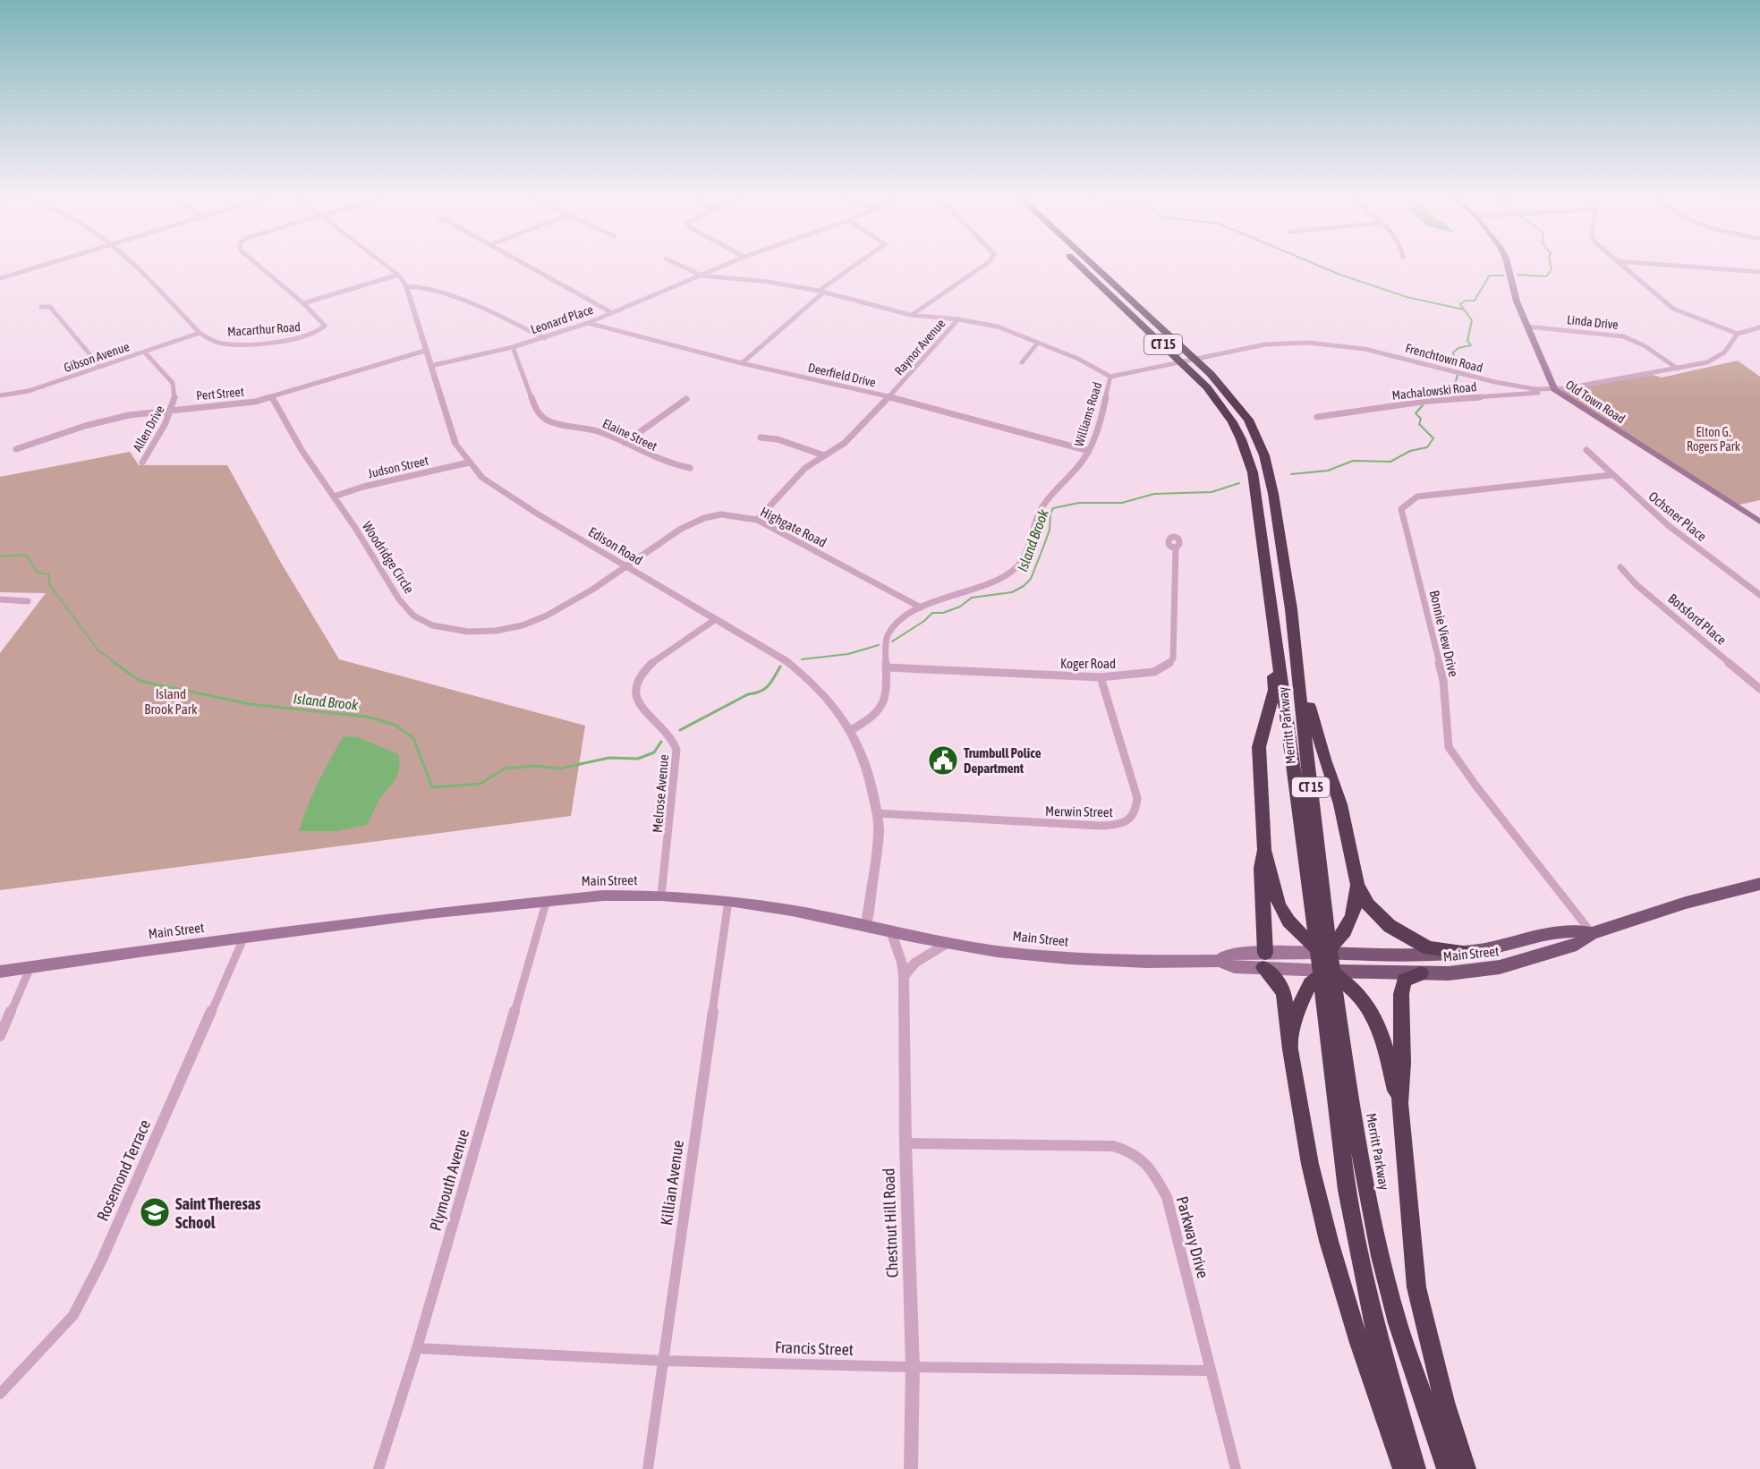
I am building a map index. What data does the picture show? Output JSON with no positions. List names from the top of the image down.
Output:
{
  "streets": {
    "highway": ["CT 15", "Merritt Parkway"],
    "main road": ["Old Town Road", "Main Street"],
    "street": [
      "Leonard Place",
      "Linda Drive",
      "Macarthur Road",
      "Raynor Avenue",
      "Gibson Avenue",
      "Frenchtown Road",
      "Deerfield Drive",
      "Machalowski Road",
      "Pert Street",
      "Williams Road",
      "Allen Drive",
      "Elaine Street",
      "Judson Street",
      "Ochsner Place",
      "Highgate Road",
      "Edison Road",
      "Woodridge Circle",
      "Botsford Place",
      "Bonnie View Drive",
      "Koger Road",
      "Melrose Avenue",
      "Merwin Street",
      "Rosemond Terrace",
      "Plymouth Avenue",
      "Killian Avenue",
      "Chestnut Hill Road",
      "Parkway Drive",
      "Francis Street"
    ]
  },
  "crossings": [
    ["Leonard Place", "Deerfield Drive"],
    ["Leonard Place", "Williams Road"],
    ["Leonard Place", "Elaine Street"],
    ["Leonard Place", "Edison Road"],
    ["Linda Drive", "Frenchtown Road"],
    ["Linda Drive", "Old Town Road"],
    ["Macarthur Road", "Gibson Avenue"],
    ["Raynor Avenue", "Deerfield Drive"],
    ["Raynor Avenue", "Williams Road"],
    ["Raynor Avenue", "Highgate Road"],
    ["Gibson Avenue", "Allen Drive"],
    ["Frenchtown Road", "Machalowski Road"],
    ["Frenchtown Road", "Old Town Road"],
    ["Frenchtown Road", "Williams Road"],
    ["Deerfield Drive", "Williams Road"],
    ["Machalowski Road", "Old Town Road"],
    ["Pert Street", "Allen Drive"],
    ["Pert Street", "Edison Road"],
    ["Pert Street", "Woodridge Circle"],
    ["Williams Road", "Highgate Road"],
    ["Williams Road", "Edison Road"],
    ["Williams Road", "Koger Road"],
    ["Judson Street", "Edison Road"],
    ["Judson Street", "Woodridge Circle"],
    ["Ochsner Place", "Bonnie View Drive"],
    ["Highgate Road", "Edison Road"],
    ["Highgate Road", "Woodridge Circle"],
    ["Edison Road", "Woodridge Circle"],
    ["Edison Road", "Melrose Avenue"],
    ["Edison Road", "Merwin Street"],
    ["Edison Road", "Main Street"],
    ["Bonnie View Drive", "Main Street"],
    ["Koger Road", "Merwin Street"],
    ["Melrose Avenue", "Main Street"],
    ["Main Street", "Rosemond Terrace"],
    ["Main Street", "Plymouth Avenue"],
    ["Main Street", "Killian Avenue"],
    ["Main Street", "Chestnut Hill Road"],
    ["Plymouth Avenue", "Francis Street"],
    ["Killian Avenue", "Francis Street"],
    ["Chestnut Hill Road", "Parkway Drive"],
    ["Chestnut Hill Road", "Francis Street"],
    ["Parkway Drive", "Francis Street"]
  ],
  "water": ["Island Brook"],
  "parks": ["Elton G. Rogers Park", "Island Brook Park"],
  "places": {
    "public building": ["Trumbull Police Department"],
    "school or university": ["Saint Theresas School"]
  }
}
